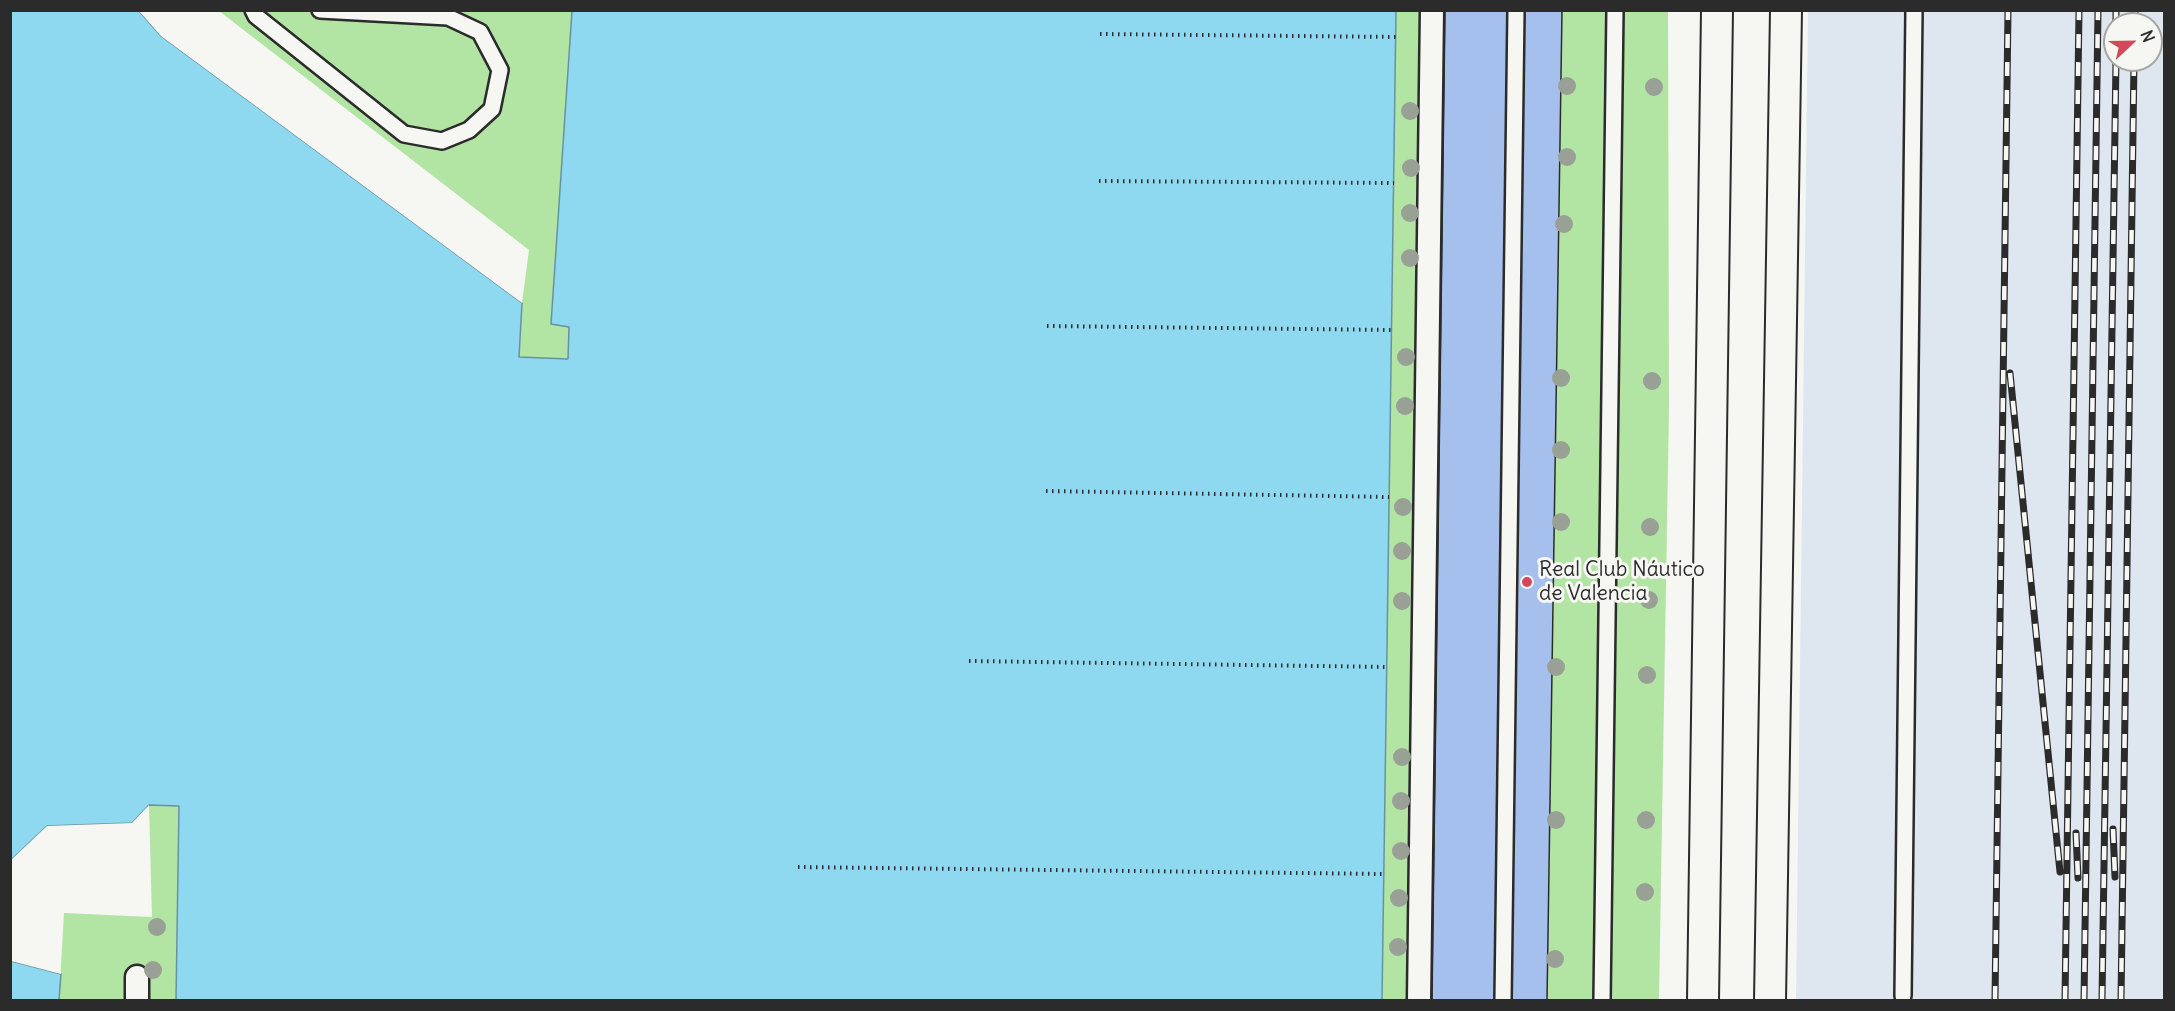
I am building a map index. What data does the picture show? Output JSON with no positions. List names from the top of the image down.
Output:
{
  "places": ["Real Club Náutico de Valencia"],
  "north": "right"
}
